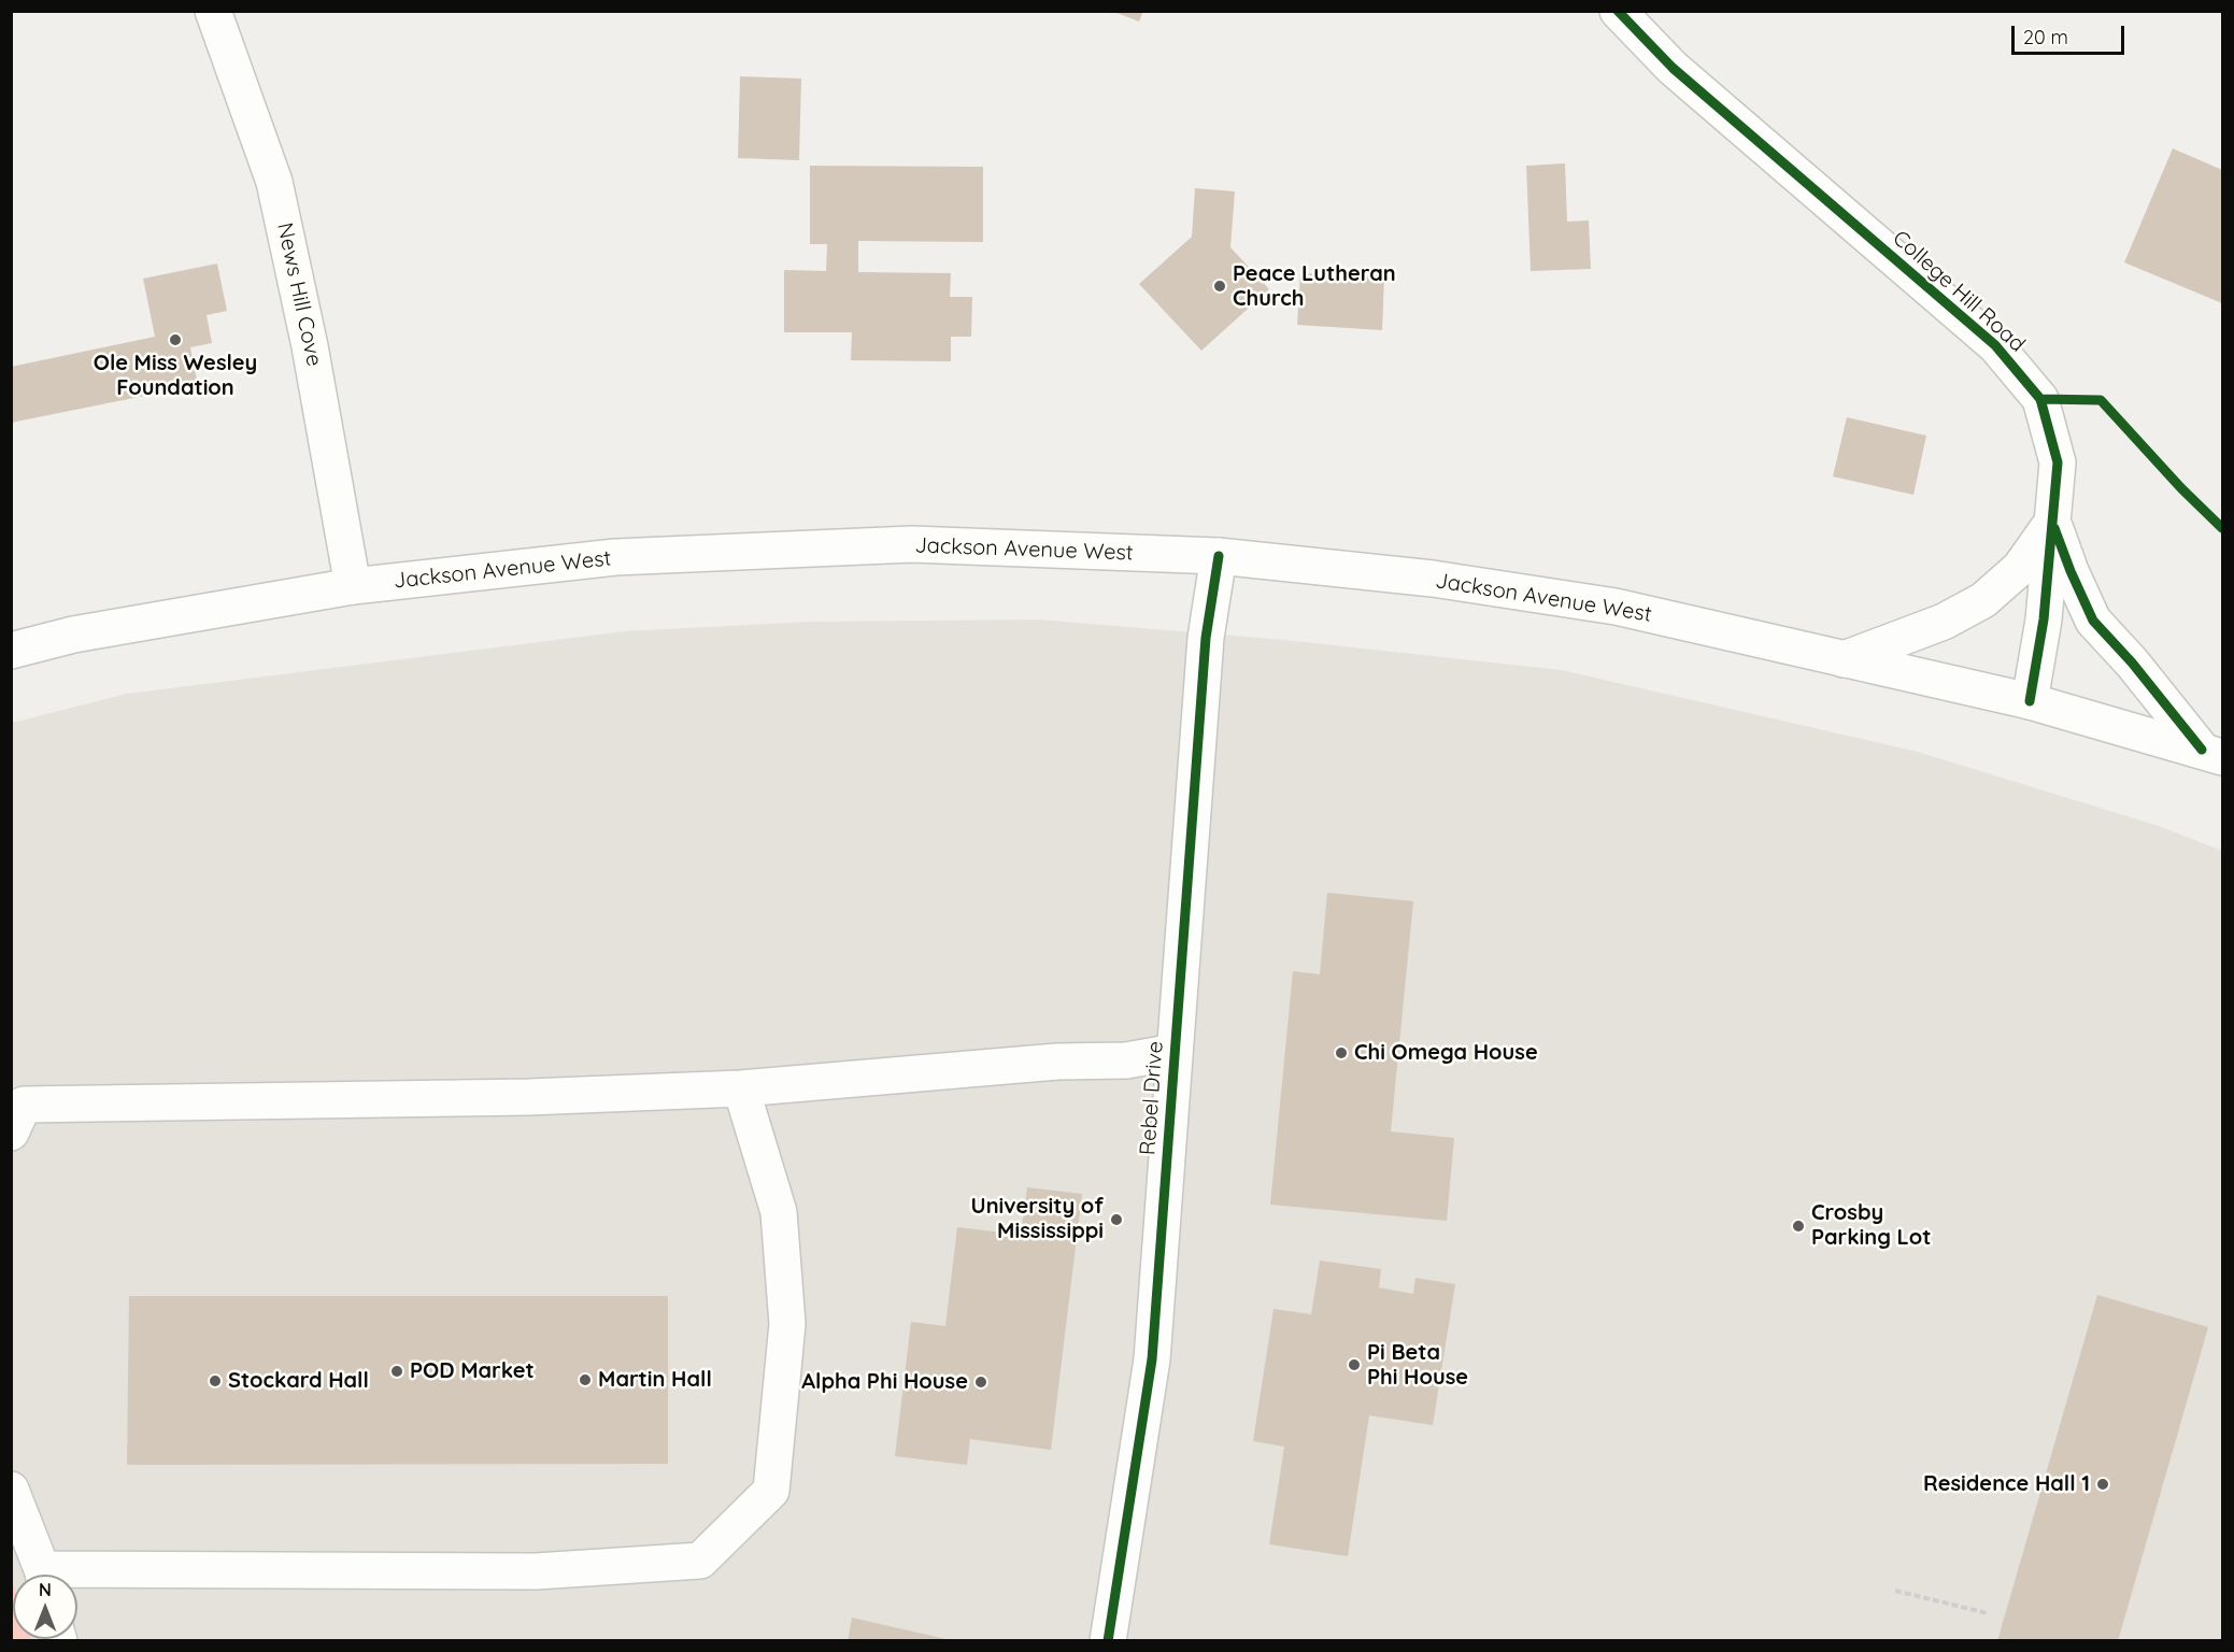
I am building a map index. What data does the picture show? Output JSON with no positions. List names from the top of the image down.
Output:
{
  "streets": {
    "street": [
      "College Hill Road",
      "News Hill Cove",
      "Jackson Avenue West",
      "Rebel Drive"
    ]
  },
  "crossings": [
    ["College Hill Road", "Jackson Avenue West"],
    ["News Hill Cove", "Jackson Avenue West"],
    ["Jackson Avenue West", "Rebel Drive"]
  ],
  "places": [
    "Peace Lutheran Church",
    "Ole Miss Wesley Foundation",
    "Chi Omega House",
    "University of Mississippi",
    "Crosby Parking Lot",
    "Pi Beta Phi House",
    "POD Market",
    "Martin Hall",
    "Stockard Hall",
    "Alpha Phi House",
    "Residence Hall 1"
  ],
  "scale_bar": "20 m",
  "north": "top"
}
